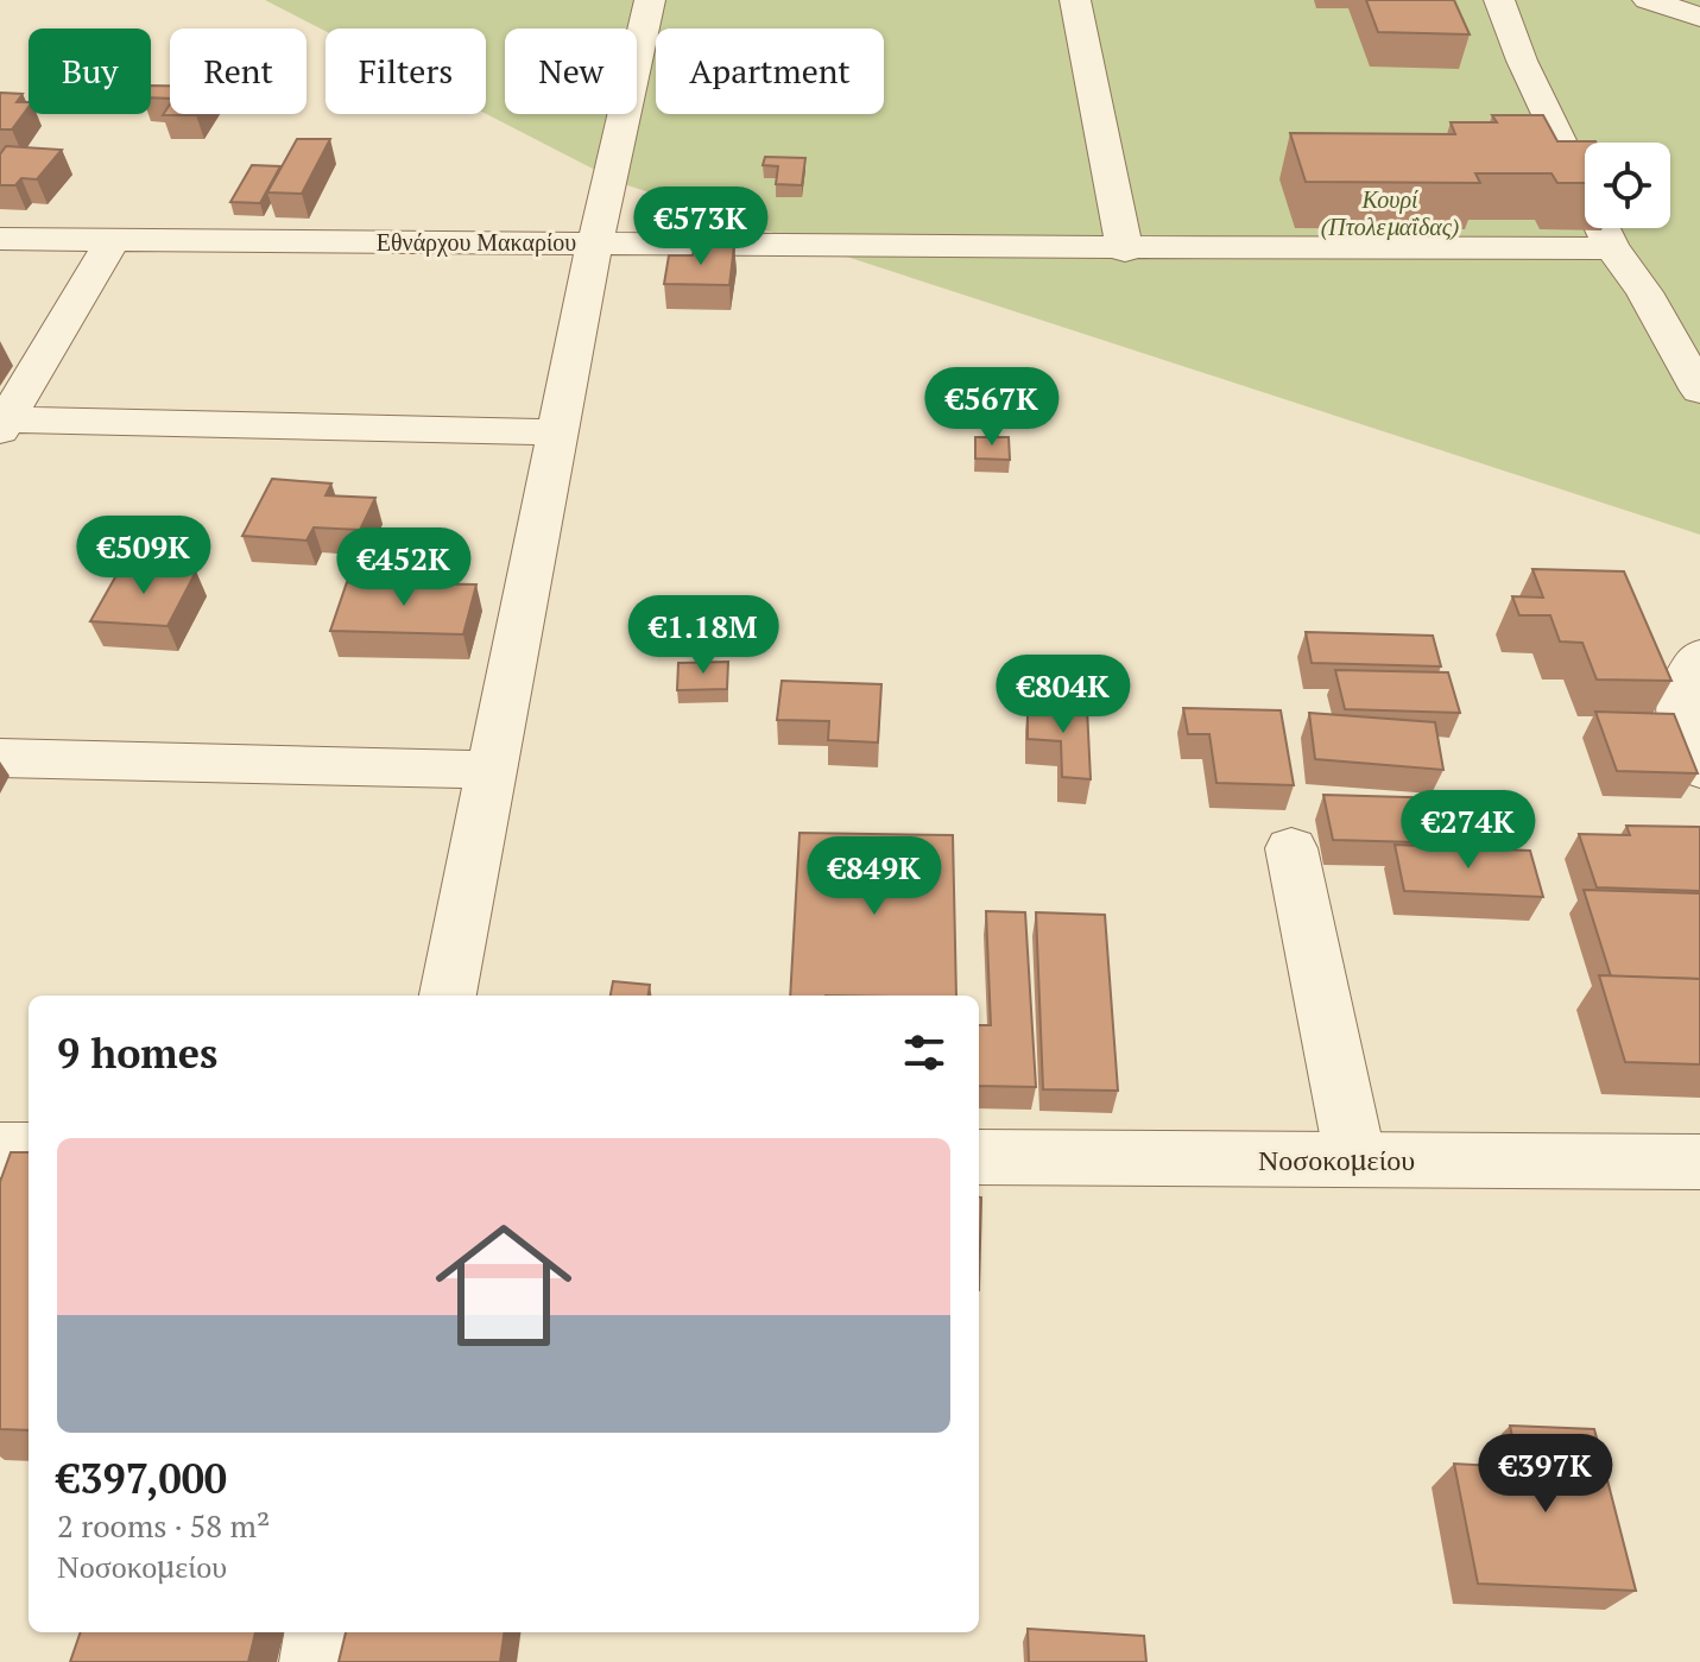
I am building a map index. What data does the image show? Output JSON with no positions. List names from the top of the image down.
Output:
{
  "streets": {
    "street": ["Εθνάρχου Μακαρίου", "Νοσοκομείου"]
  },
  "parks": ["Κουρί (Πτολεμαΐδας)"],
  "page": {
    "chip": [
      "Buy",
      "Rent",
      "Filters",
      "New",
      "Apartment"
    ],
    "price": [
      "€573K",
      "€567K",
      "€509K",
      "€452K",
      "€1.18M",
      "€804K",
      "€274K",
      "€849K",
      "€397K"
    ],
    "heading": "9 homes",
    "list": [
      {
        "name": "€397,000",
        "note": "2 rooms · 58 m² · Νοσοκομείου"
      }
    ]
  }
}
